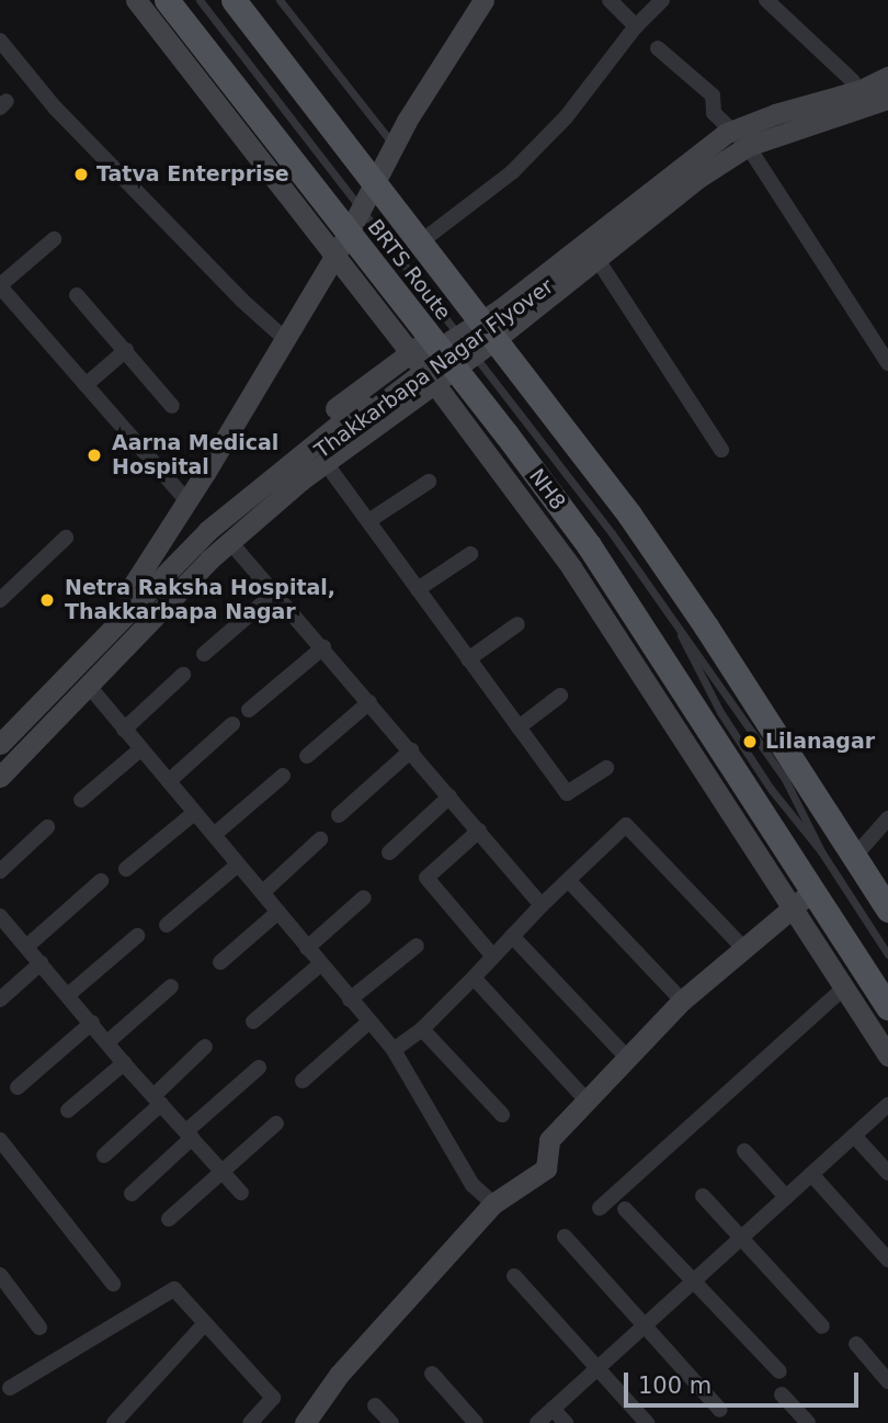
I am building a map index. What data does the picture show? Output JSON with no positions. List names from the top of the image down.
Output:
{
  "streets": {
    "main road": ["NH8"],
    "street": ["Thakkarbapa Nagar Flyover"],
    "lane": ["BRTS Route"]
  },
  "crossings": [
    ["BRTS Route", "NH8"]
  ],
  "places": [
    "Tatva Enterprise",
    "Aarna Medical Hospital",
    "Netra Raksha Hospital, Thakkarbapa Nagar",
    "Lilanagar"
  ],
  "scale_bar": "100 m"
}
